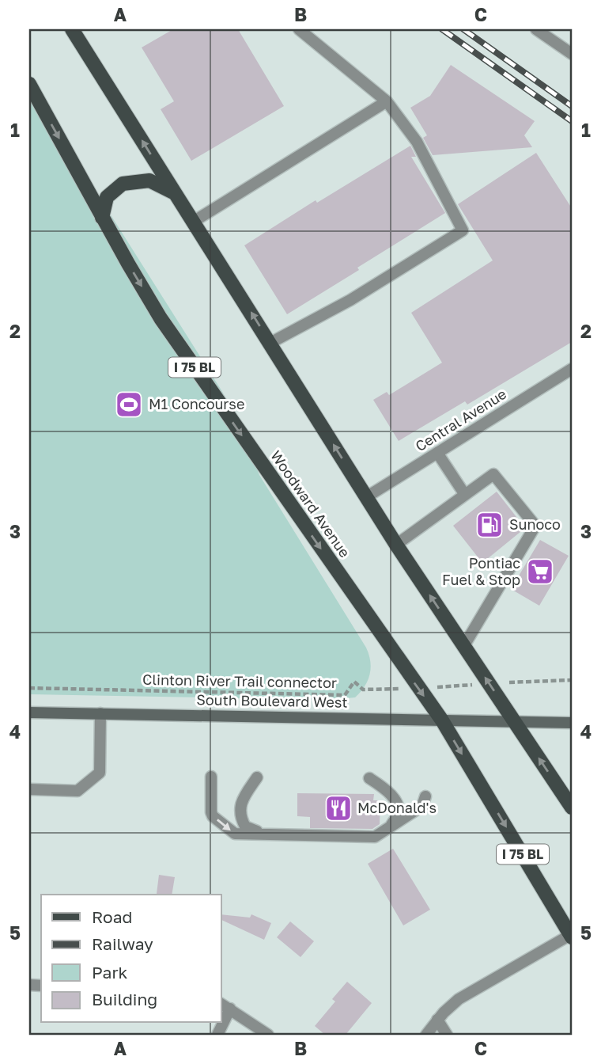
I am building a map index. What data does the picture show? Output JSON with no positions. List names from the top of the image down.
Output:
{
  "streets": {
    "main road": ["I 75 BL", "Woodward Avenue"],
    "street": ["Central Avenue", "South Boulevard West"],
    "path": ["Clinton River Trail connector"]
  },
  "crossings": [
    ["Woodward Avenue", "Clinton River Trail connector"],
    ["Woodward Avenue", "South Boulevard West"]
  ],
  "places": {
    "sports": ["M1 Concourse"],
    "fuel station": ["Sunoco"],
    "supermarket": ["Pontiac Fuel & Stop"],
    "restaurant": ["McDonald's"]
  },
  "legend": [
    "Road",
    "Railway",
    "Park",
    "Building"
  ],
  "grid": {
    "columns": ["A", "B", "C"],
    "rows": [
      "1",
      "2",
      "3",
      "4",
      "5"
    ]
  }
}
